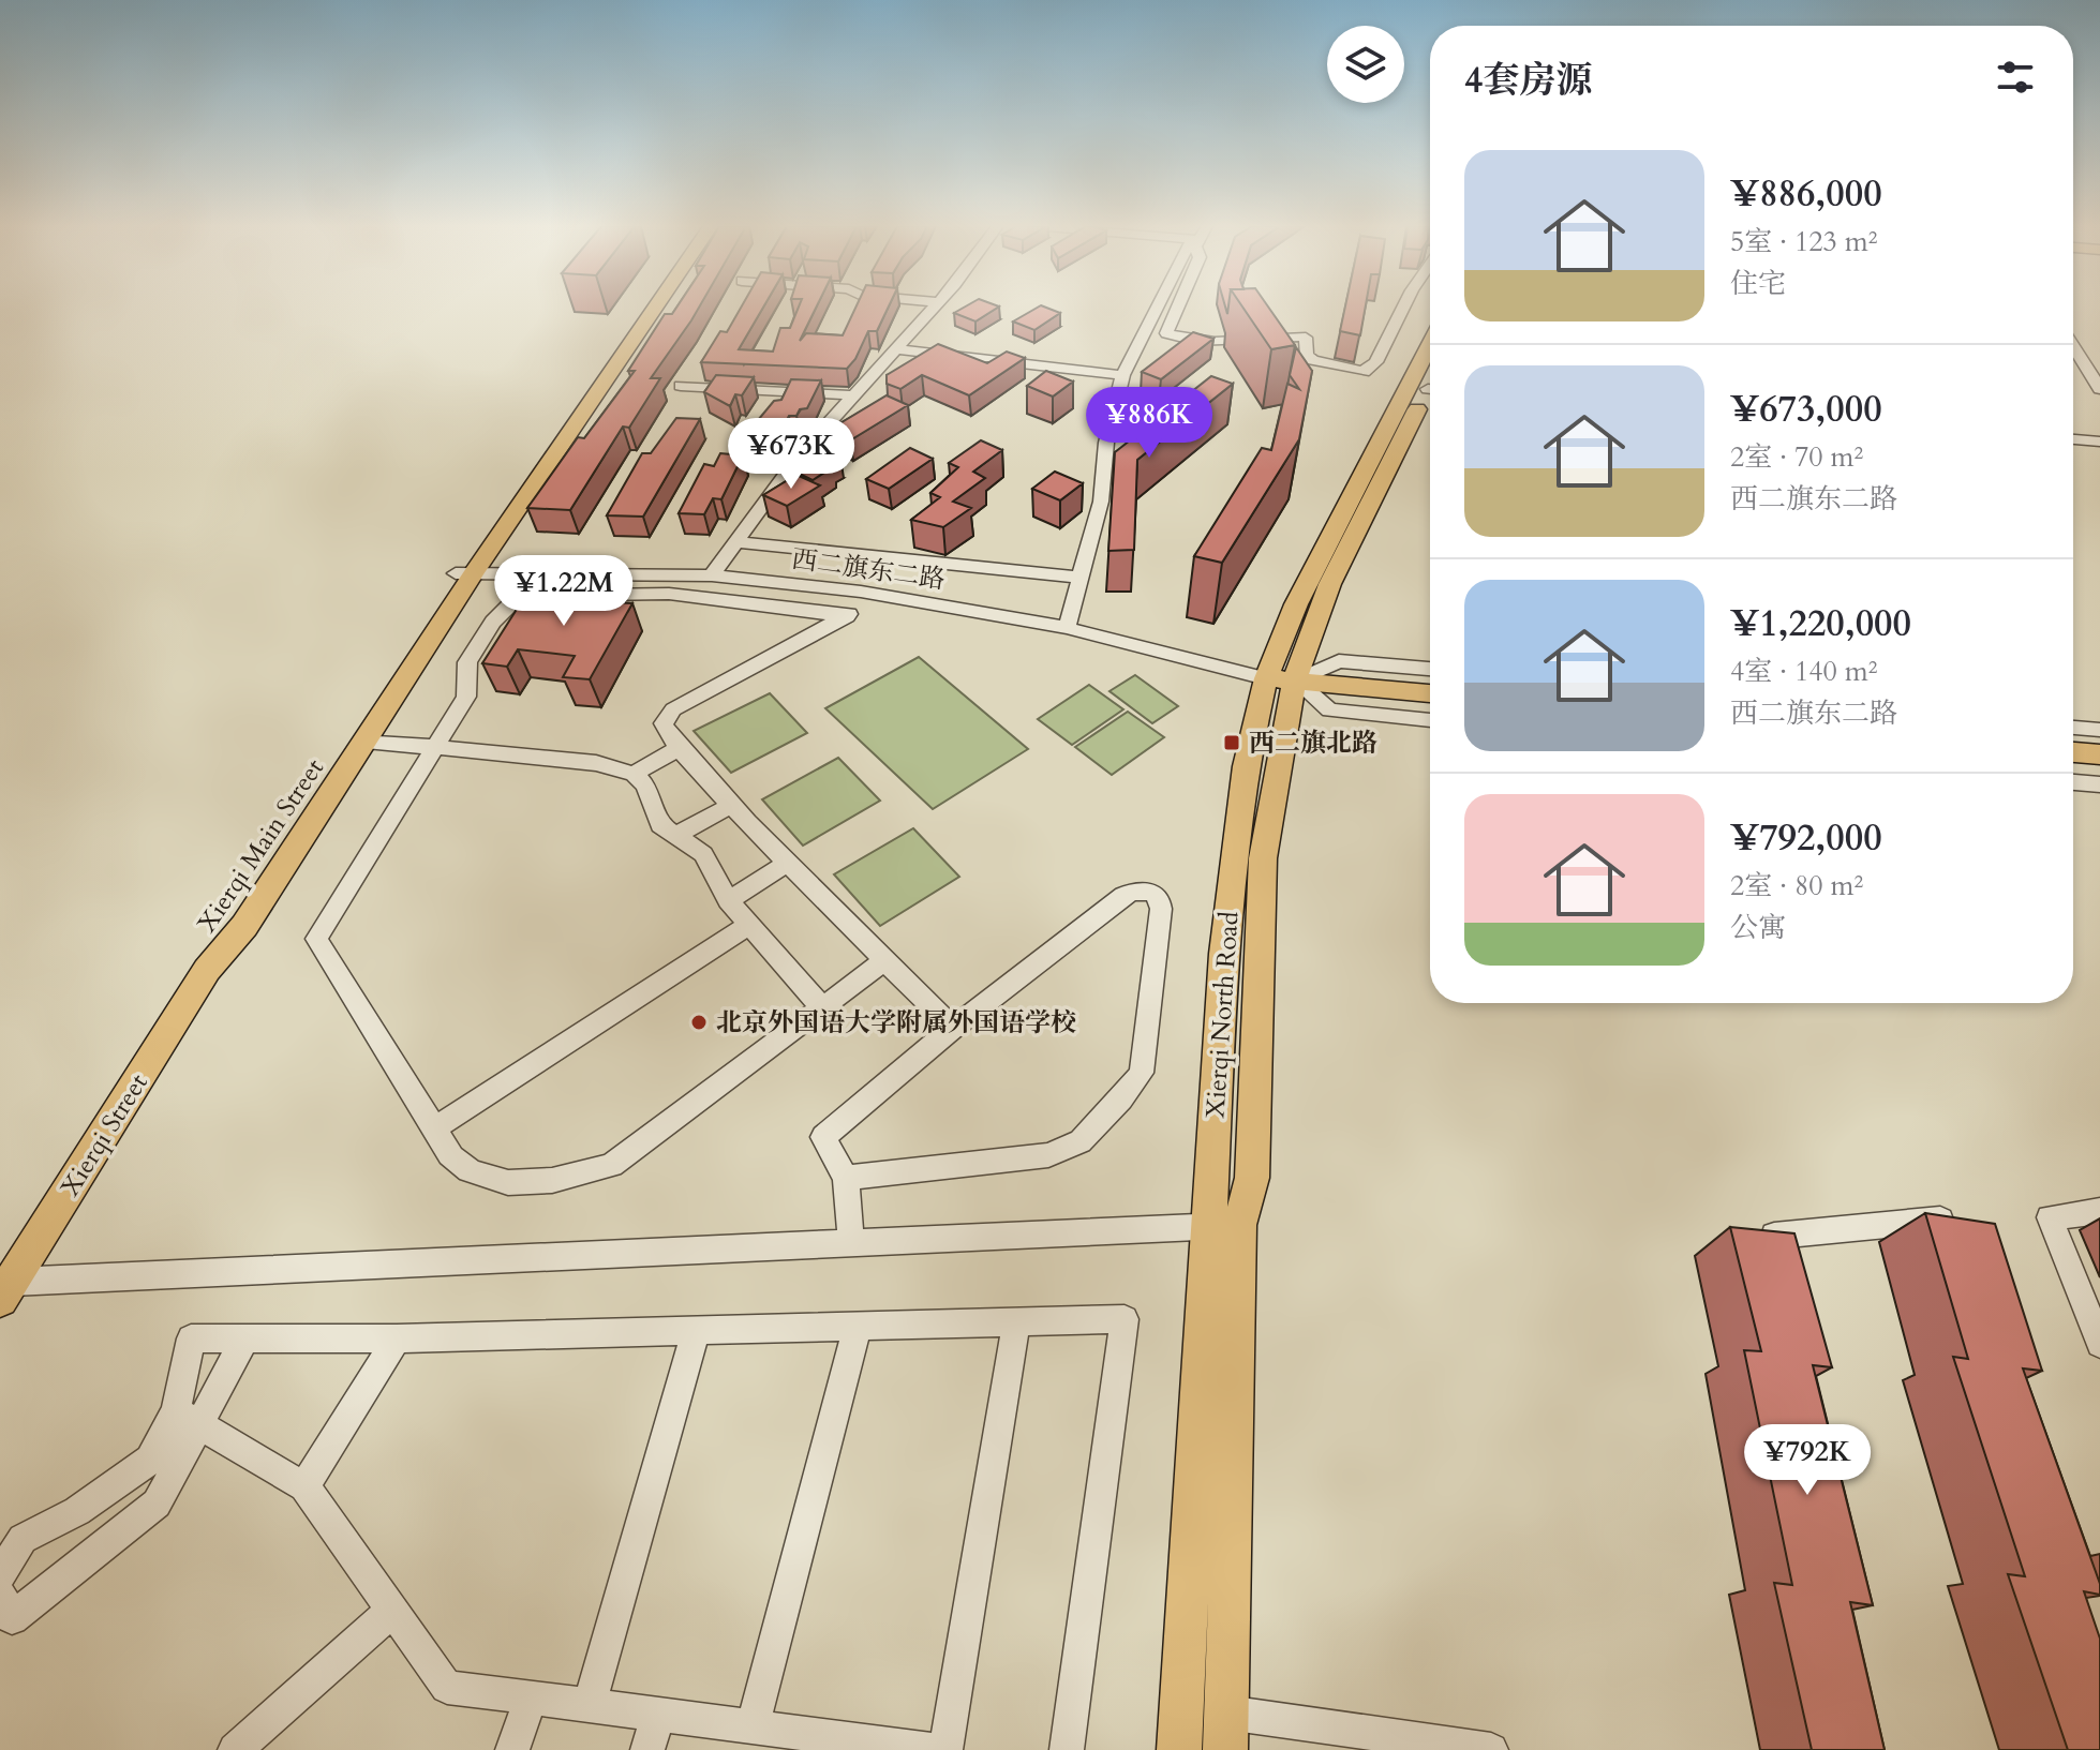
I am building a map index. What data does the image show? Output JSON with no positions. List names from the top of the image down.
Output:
{
  "streets": {
    "main road": ["Xierqi Main Street", "Xierqi North Road", "Xierqi Street"],
    "street": ["西二旗东二路"]
  },
  "crossings": [
    ["西二旗东二路", "Xierqi Main Street"],
    ["西二旗东二路", "Xierqi North Road"],
    ["Xierqi Main Street", "Xierqi Street"]
  ],
  "places": {
    "transit": ["西二旗北路"],
    "other": ["北京外国语大学附属外国语学校"]
  },
  "page": {
    "heading": "4套房源",
    "list": [
      {
        "name": "¥886,000",
        "note": "5室 · 123 m² · 住宅"
      },
      {
        "name": "¥673,000",
        "note": "2室 · 70 m² · 西二旗东二路"
      },
      {
        "name": "¥1,220,000",
        "note": "4室 · 140 m² · 西二旗东二路"
      },
      {
        "name": "¥792,000",
        "note": "2室 · 80 m² · 公寓"
      }
    ],
    "price": [
      "¥886K",
      "¥673K",
      "¥1.22M",
      "¥792K"
    ]
  }
}
